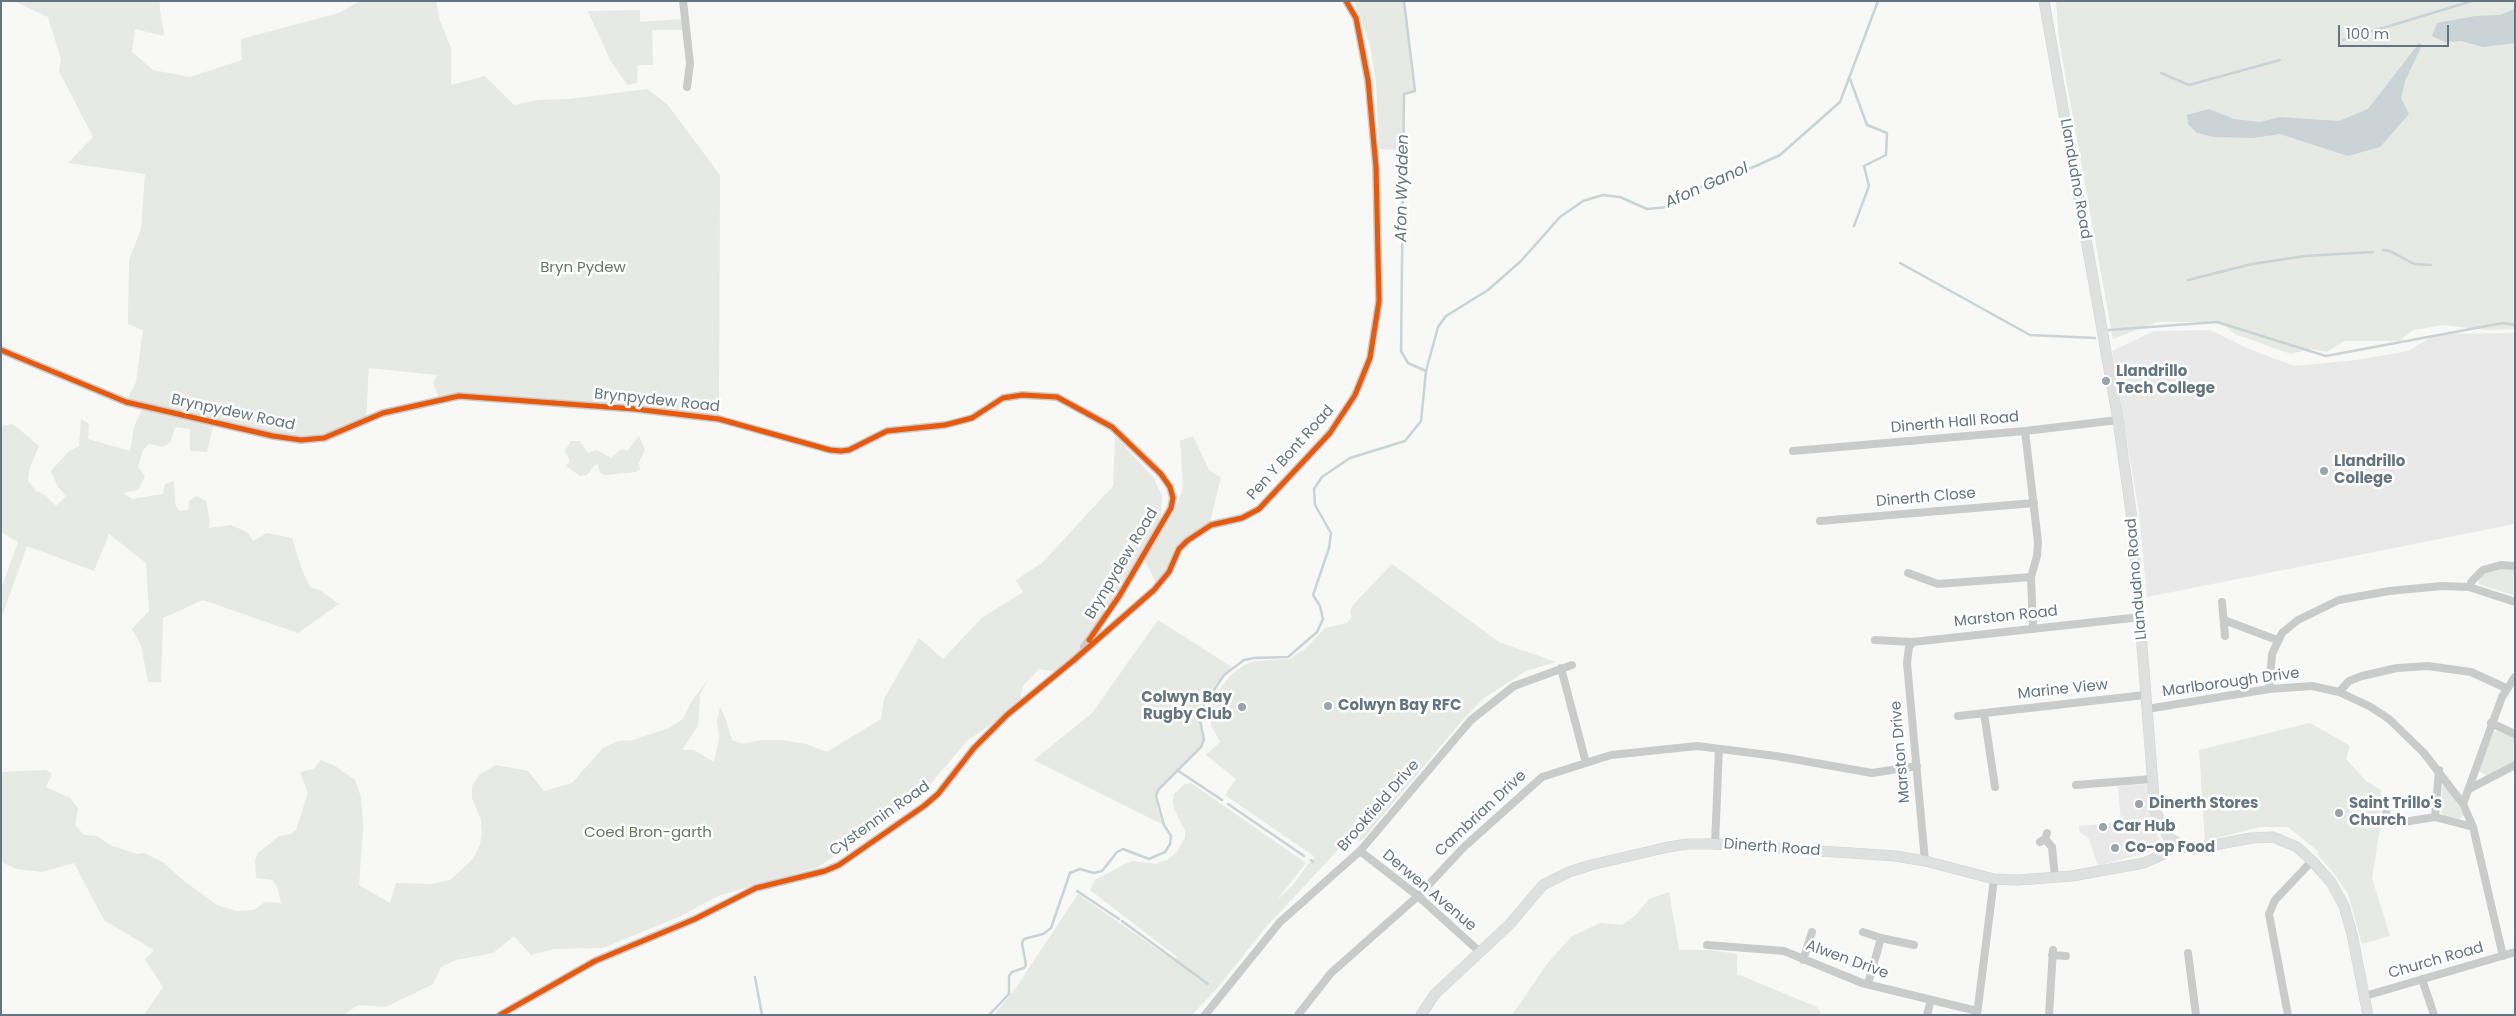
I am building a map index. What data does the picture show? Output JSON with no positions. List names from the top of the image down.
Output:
{
  "streets": {
    "main road": ["Llandudno Road", "Dinerth Road"],
    "street": [
      "Brynpydew Road",
      "Dinerth Hall Road",
      "Pen Y Bont Road",
      "Dinerth Close",
      "Marston Road",
      "Marlborough Drive",
      "Marine View",
      "Marston Drive",
      "Brookfield Drive",
      "Cambrian Drive",
      "Cystennin Road",
      "Derwen Avenue",
      "Alwen Drive",
      "Church Road"
    ]
  },
  "crossings": [
    ["Llandudno Road", "Dinerth Hall Road"],
    ["Llandudno Road", "Marston Road"],
    ["Llandudno Road", "Marlborough Drive"],
    ["Llandudno Road", "Marine View"],
    ["Llandudno Road", "Dinerth Road"],
    ["Brynpydew Road", "Pen Y Bont Road"],
    ["Brynpydew Road", "Cystennin Road"],
    ["Pen Y Bont Road", "Cystennin Road"],
    ["Marston Road", "Marston Drive"],
    ["Marlborough Drive", "Church Road"],
    ["Marston Drive", "Cambrian Drive"],
    ["Marston Drive", "Dinerth Road"],
    ["Brookfield Drive", "Derwen Avenue"],
    ["Cambrian Drive", "Derwen Avenue"],
    ["Dinerth Road", "Derwen Avenue"]
  ],
  "water": ["Afon Ganol", "Afon Wydden"],
  "parks": ["Bryn Pydew", "Coed Bron-garth"],
  "places": [
    "Llandrillo Tech College",
    "Llandrillo College",
    "Colwyn Bay RFC",
    "Colwyn Bay Rugby Club",
    "Dinerth Stores",
    "Saint Trillo's Church",
    "Car Hub",
    "Co-op Food"
  ],
  "scale_bar": "100 m"
}
